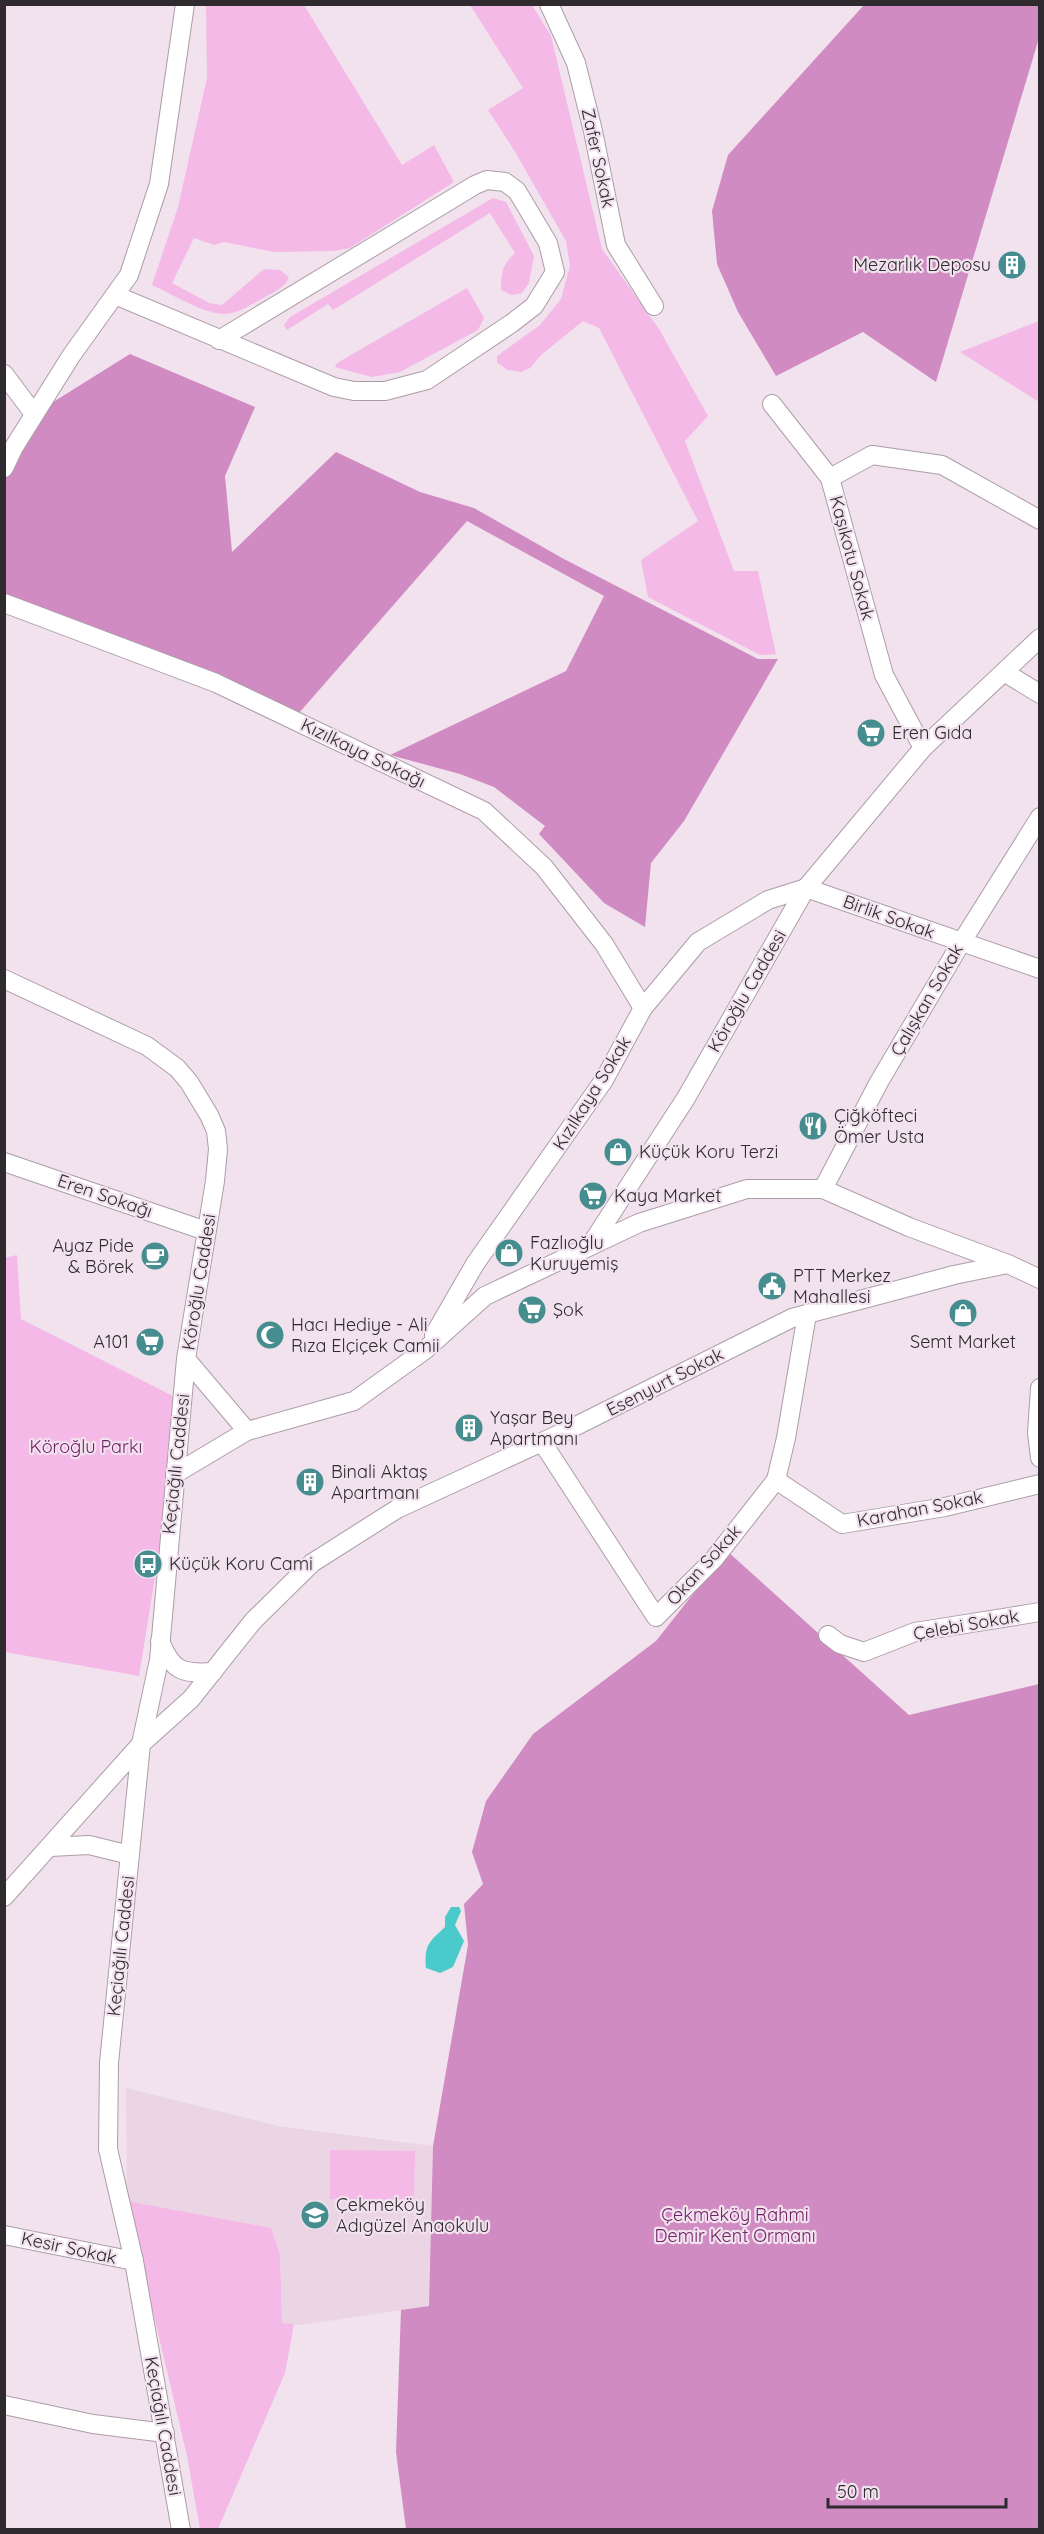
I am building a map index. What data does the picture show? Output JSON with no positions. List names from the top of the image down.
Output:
{
  "streets": {
    "street": [
      "Zafer Sokak",
      "Kaşıkotu Sokak",
      "Kızılkaya Sokağı",
      "Birlik Sokak",
      "Köroğlu Caddesi",
      "Çalışkan Sokak",
      "Kızılkaya Sokak",
      "Eren Sokağı",
      "Esenyurt Sokak",
      "Keçiağılı Caddesi",
      "Karahan Sokak",
      "Okan Sokak",
      "Çelebi Sokak",
      "Kesir Sokak"
    ]
  },
  "crossings": [
    ["Kaşıkotu Sokak", "Köroğlu Caddesi"],
    ["Kızılkaya Sokağı", "Kızılkaya Sokak"],
    ["Birlik Sokak", "Köroğlu Caddesi"],
    ["Birlik Sokak", "Çalışkan Sokak"],
    ["Birlik Sokak", "Kızılkaya Sokak"],
    ["Köroğlu Caddesi", "Kızılkaya Sokak"],
    ["Köroğlu Caddesi", "Eren Sokağı"],
    ["Köroğlu Caddesi", "Keçiağılı Caddesi"],
    ["Esenyurt Sokak", "Keçiağılı Caddesi"],
    ["Esenyurt Sokak", "Okan Sokak"],
    ["Keçiağılı Caddesi", "Kesir Sokak"],
    ["Karahan Sokak", "Okan Sokak"]
  ],
  "parks": ["Köroğlu Parkı", "Çekmeköy Rahmi Demir Kent Ormanı"],
  "places": {
    "building": ["Mezarlık Deposu", "Yaşar Bey Apartmanı", "Binali Aktaş Apartmanı"],
    "supermarket": [
      "Eren Gıda",
      "Kaya Market",
      "Şok",
      "A101"
    ],
    "restaurant": ["Çiğköfteci Ömer Usta"],
    "shop": ["Küçük Koru Terzi", "Fazlıoğlu Kuruyemiş", "Semt Market"],
    "cafe": ["Ayaz Pide & Börek"],
    "public building": ["PTT Merkez Mahallesi"],
    "mosque": ["Hacı Hediye - Ali Rıza Elçiçek Camii"],
    "bus stop": ["Küçük Koru Cami"],
    "school or university": ["Çekmeköy Adıgüzel Anaokulu"]
  },
  "scale_bar": "50 m"
}
